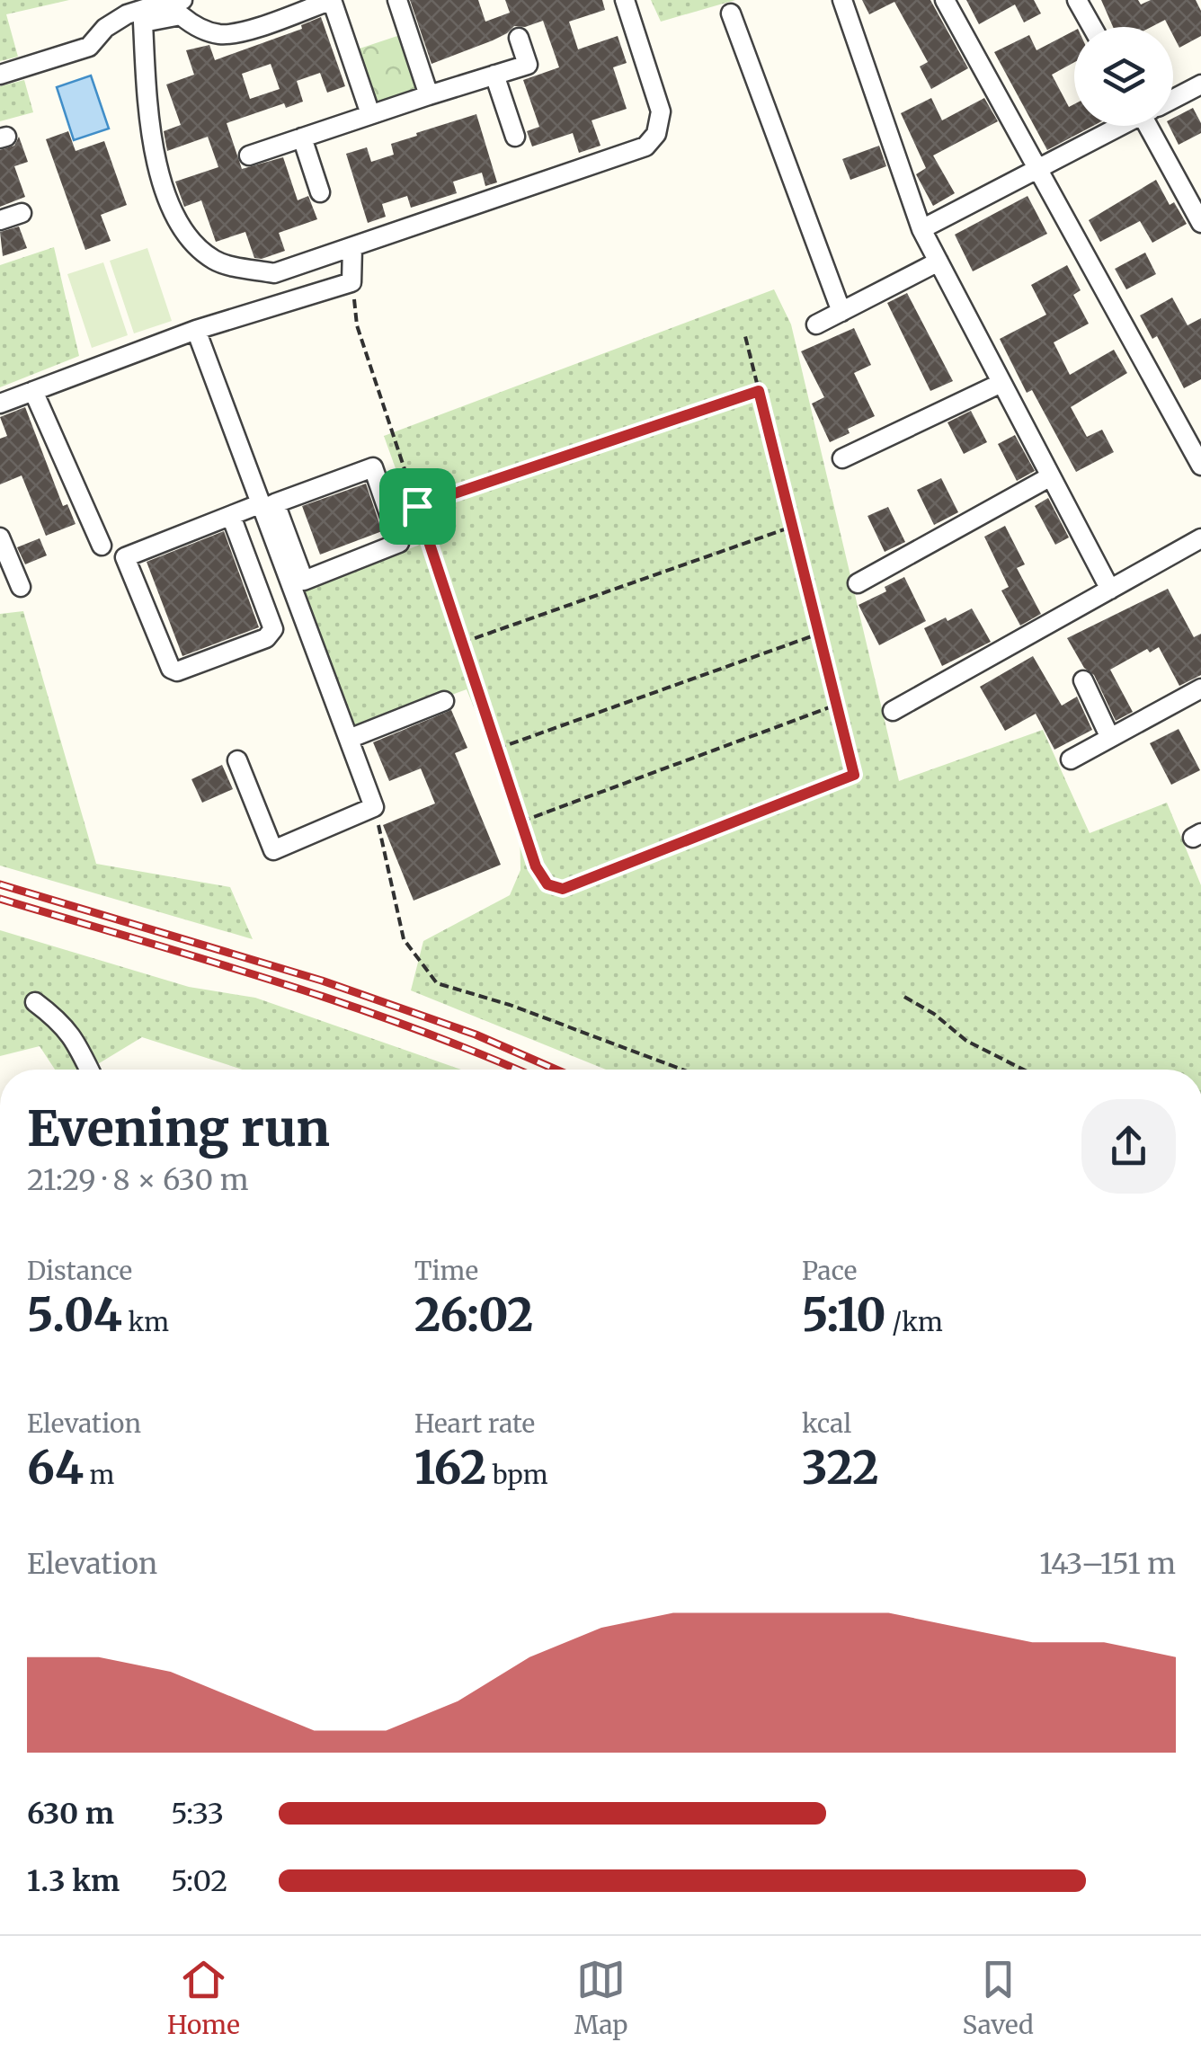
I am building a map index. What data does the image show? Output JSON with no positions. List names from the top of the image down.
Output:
{
  "page": {
    "heading": ["Evening run", "21:29 · 8 × 630 m"],
    "stats": [
      ["Distance", "5.04 km"],
      ["Time", "26:02"],
      ["Pace", "5:10 /km"],
      ["Elevation", "64 m"],
      ["Heart rate", "162 bpm"],
      ["kcal", "322"]
    ],
    "chart": ["Elevation", "143–151 m"],
    "list": [
      {
        "name": "630 m",
        "note": "5:33"
      },
      {
        "name": "1.3 km",
        "note": "5:02"
      }
    ],
    "tabs": ["Home", "Map", "Saved"]
  }
}
